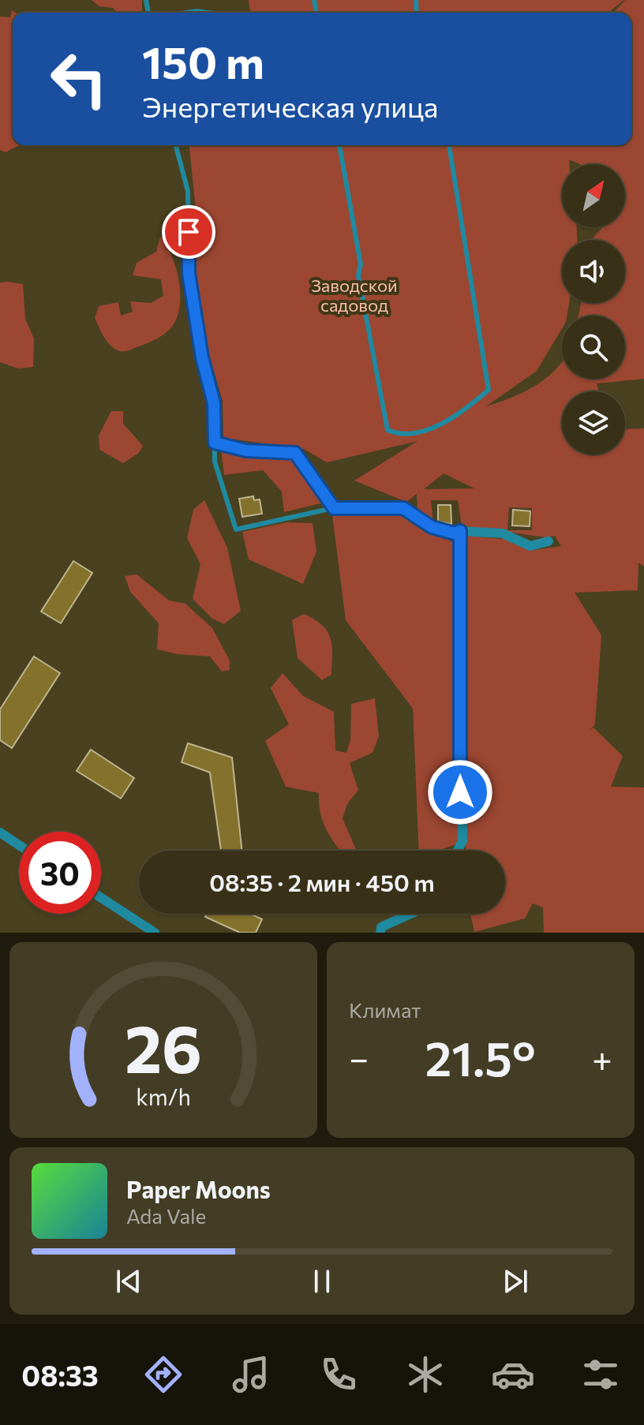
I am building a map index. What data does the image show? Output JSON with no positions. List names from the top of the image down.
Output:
{
  "parks": ["Заводской садовод"],
  "north": "top right",
  "page": {
    "turn": ["150 m", "Энергетическая улица"],
    "limit": "30",
    "trip": "08:35 · 2 мин · 450 m",
    "tile": "Климат",
    "heat": ["−", "21.5°", "+"],
    "song": ["Paper Moons", "Ada Vale"],
    "tabs": "08:33",
    "gauge": ["26", "km/h"]
  }
}
